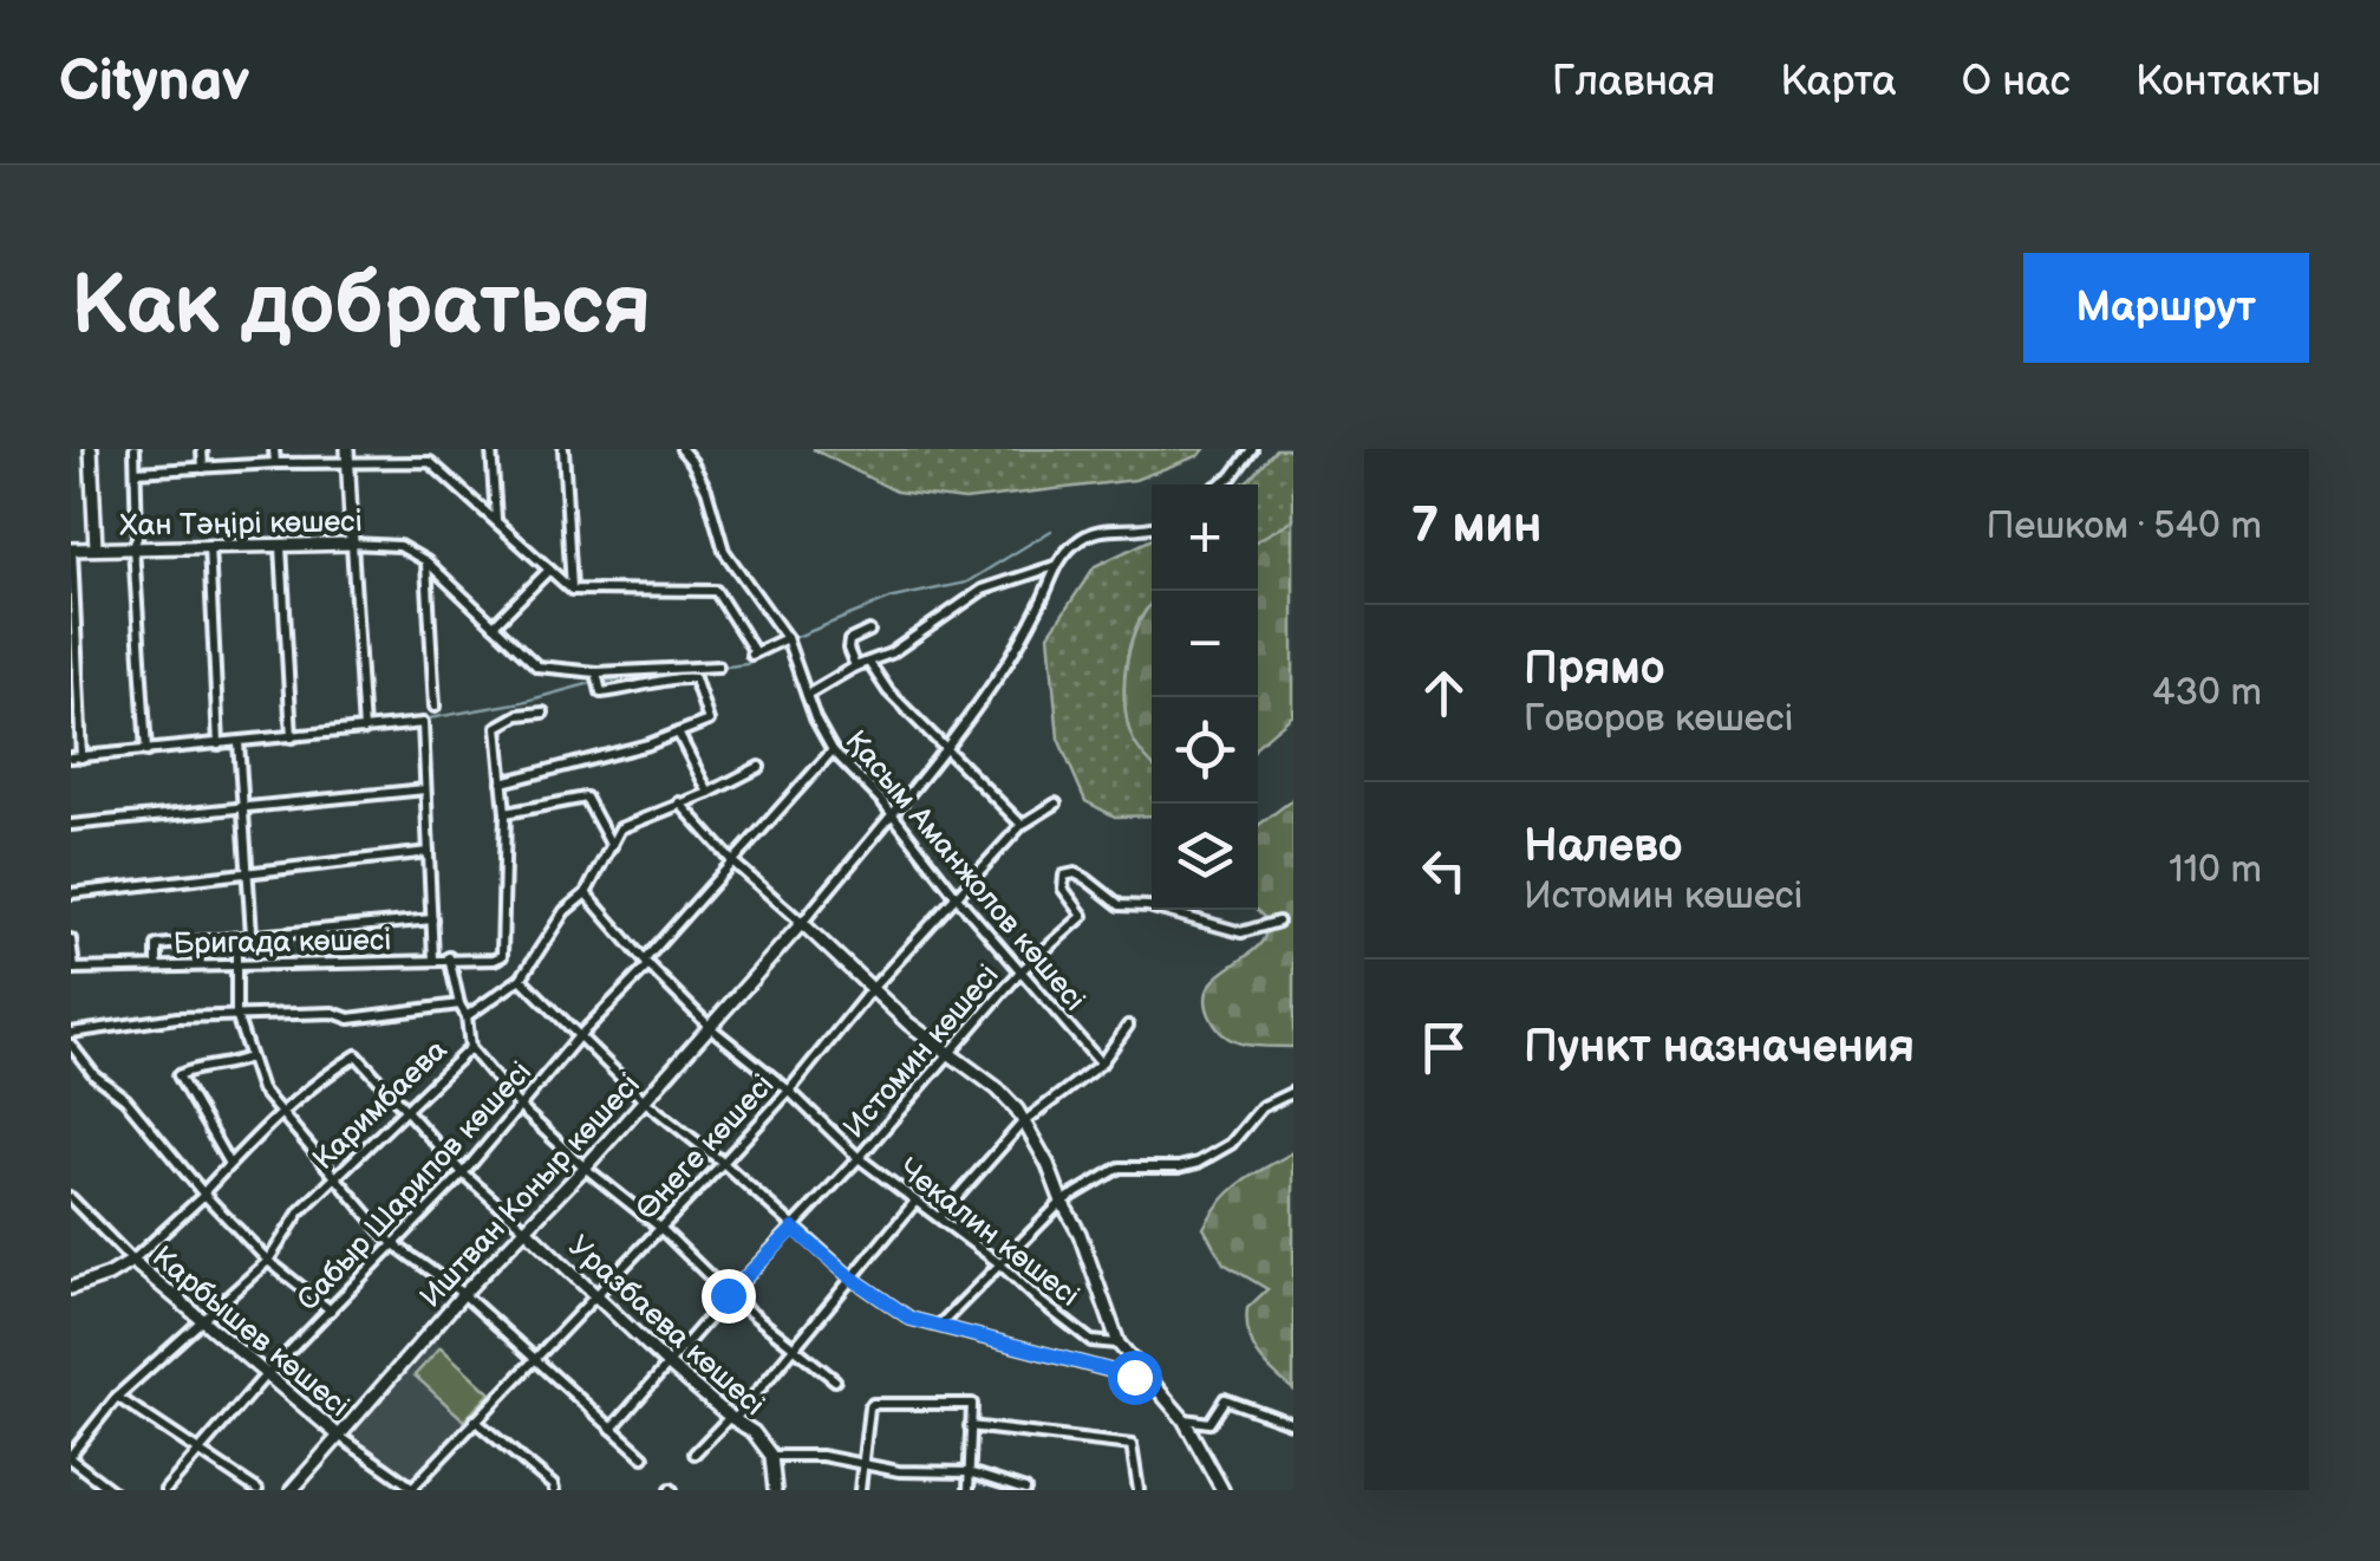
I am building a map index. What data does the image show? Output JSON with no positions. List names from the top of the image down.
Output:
{
  "streets": {
    "street": [
      "Хан Тәңірі көшесі",
      "Қасым Аманжолов көшесі",
      "Бригада көшесі",
      "Истомин көшесі",
      "Каримбаева",
      "Өнеге көшесі",
      "Сабыр Шарипов көшесі",
      "Иштван Коныр көшесі",
      "Чекалин көшесі",
      "Уразбаева көшесі",
      "Карбышев көшесі"
    ]
  },
  "crossings": [
    ["Қасым Аманжолов көшесі", "Истомин көшесі"],
    ["Қасым Аманжолов көшесі", "Өнеге көшесі"],
    ["Қасым Аманжолов көшесі", "Сабыр Шарипов көшесі"],
    ["Истомин көшесі", "Чекалин көшесі"],
    ["Истомин көшесі", "Уразбаева көшесі"],
    ["Каримбаева", "Чекалин көшесі"],
    ["Каримбаева", "Уразбаева көшесі"],
    ["Каримбаева", "Карбышев көшесі"],
    ["Өнеге көшесі", "Чекалин көшесі"],
    ["Өнеге көшесі", "Уразбаева көшесі"],
    ["Өнеге көшесі", "Карбышев көшесі"],
    ["Сабыр Шарипов көшесі", "Чекалин көшесі"],
    ["Сабыр Шарипов көшесі", "Уразбаева көшесі"],
    ["Сабыр Шарипов көшесі", "Карбышев көшесі"],
    ["Иштван Коныр көшесі", "Чекалин көшесі"],
    ["Иштван Коныр көшесі", "Уразбаева көшесі"],
    ["Иштван Коныр көшесі", "Карбышев көшесі"]
  ],
  "page": {
    "header": "Citynav",
    "nav": [
      "Главная",
      "Карта",
      "О нас",
      "Контакты"
    ],
    "buttons": "Маршрут",
    "title": "Как добраться",
    "heading": ["7 мин", "Пешком · 540 m"],
    "map_buttons": ["+", "−"],
    "list": [
      ["Прямо", "Говоров көшесі", "430 m"],
      ["Налево", "Истомин көшесі", "110 m"],
      "Пункт назначения"
    ]
  }
}
